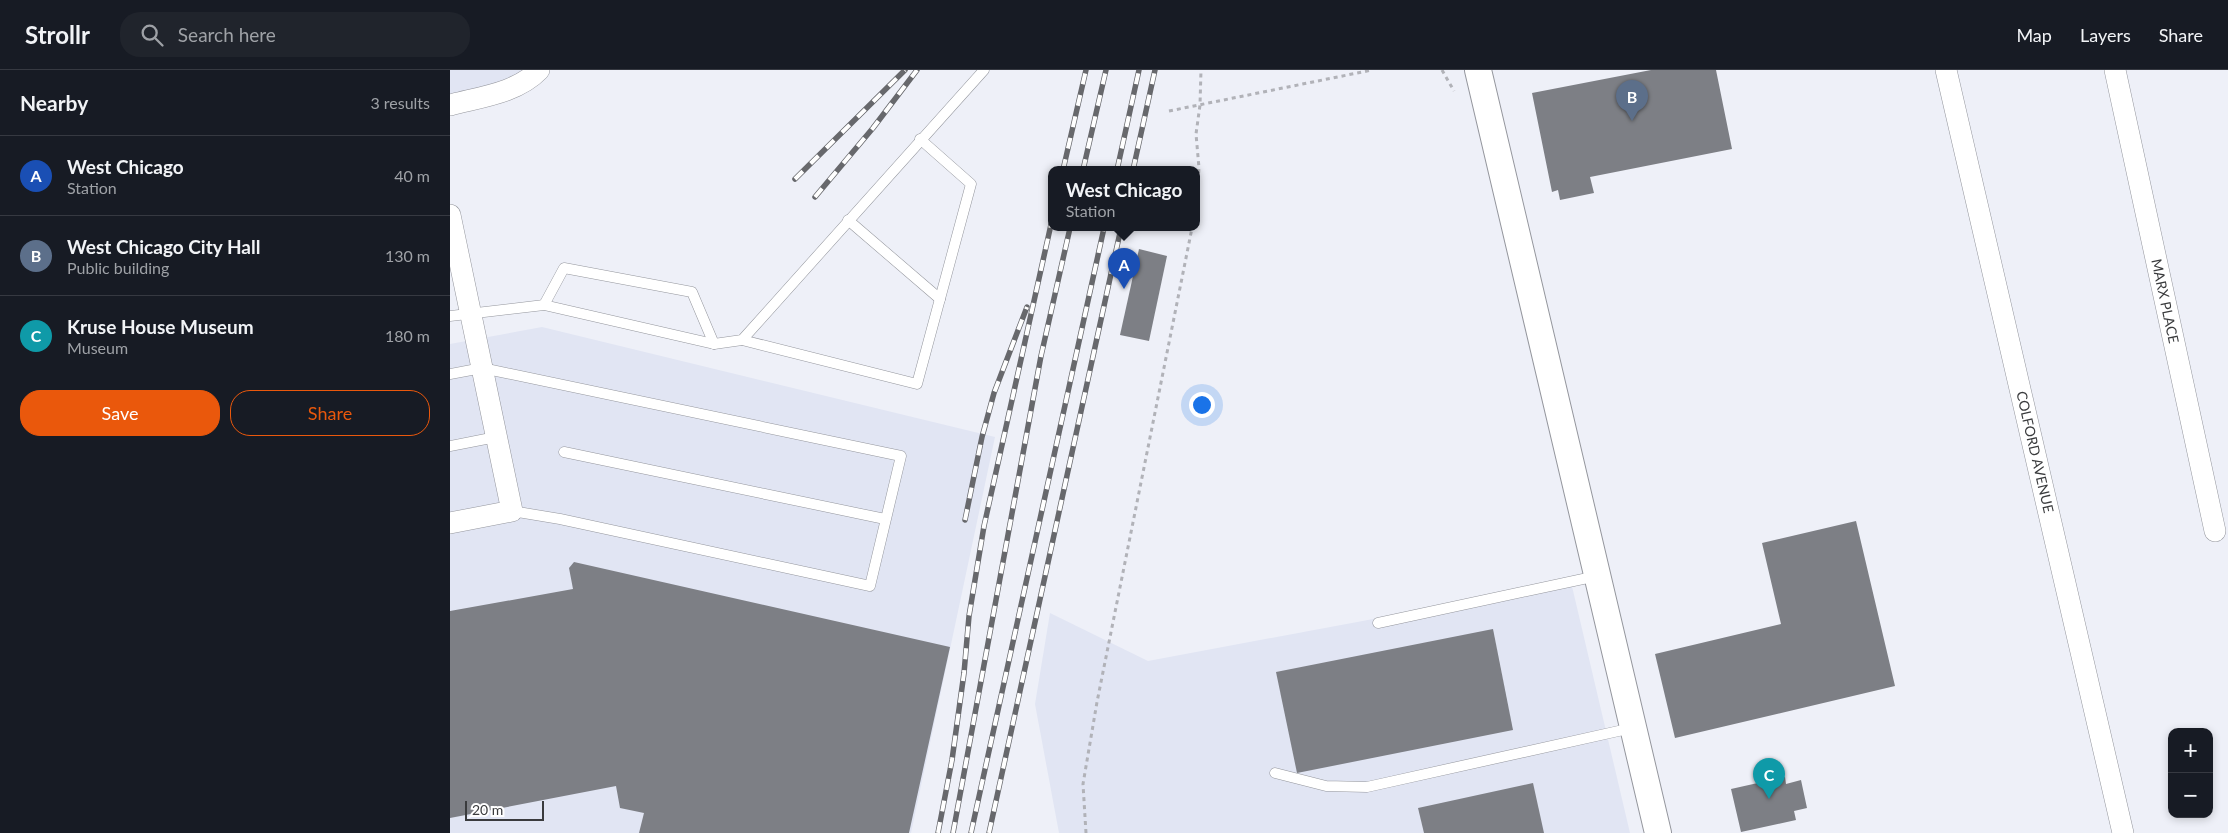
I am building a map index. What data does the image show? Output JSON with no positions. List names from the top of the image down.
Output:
{
  "streets": {
    "street": ["MARX PLACE", "COLFORD AVENUE"]
  },
  "scale_bar": "20 m",
  "page": {
    "header": "Strollr",
    "search": "Search here",
    "nav": ["Map", "Layers", "Share"],
    "heading": ["Nearby", "3 results"],
    "pins": ["B", "A", "C"],
    "list": [
      {
        "mark": "A",
        "name": "West Chicago",
        "note": "Station",
        "value": "40 m"
      },
      {
        "mark": "B",
        "name": "West Chicago City Hall",
        "note": "Public building",
        "value": "130 m"
      },
      {
        "mark": "C",
        "name": "Kruse House Museum",
        "note": "Museum",
        "value": "180 m"
      }
    ],
    "popup": ["West Chicago", "Station"],
    "buttons": ["Save", "Share"],
    "map_buttons": ["+", "−"],
    "scale": "20 m"
  }
}
